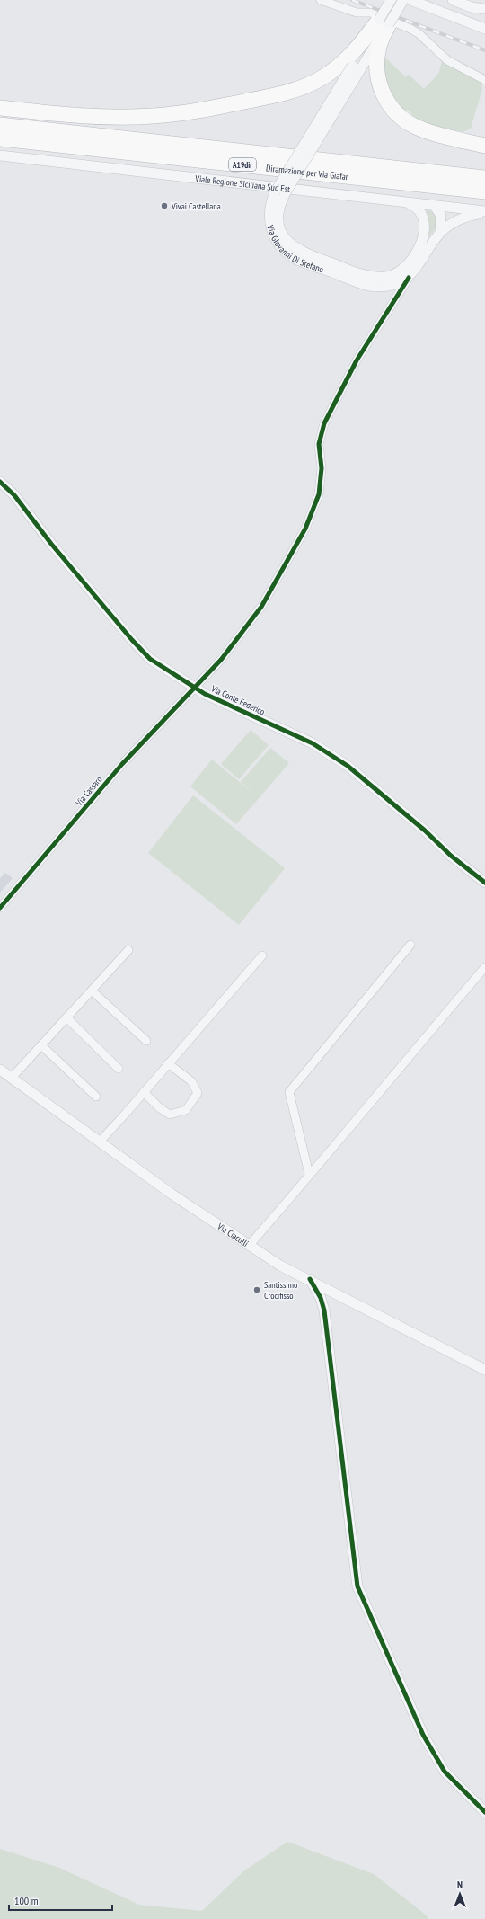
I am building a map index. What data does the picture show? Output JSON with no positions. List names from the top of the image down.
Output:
{
  "streets": {
    "highway": ["A19dir", "Diramazione per Via Giafar"],
    "street": [
      "Viale Regione Siciliana Sud Est",
      "Via Giovanni Di Stefano",
      "Via Conte Federico",
      "Via Cassaro",
      "Via Ciaculli"
    ]
  },
  "crossings": [
    ["Viale Regione Siciliana Sud Est", "Via Giovanni Di Stefano"],
    ["Via Giovanni Di Stefano", "Via Cassaro"],
    ["Via Conte Federico", "Via Cassaro"]
  ],
  "places": ["Vivai Castellana", "Santissimo Crocifisso"],
  "scale_bar": "100 m",
  "north": "top"
}
